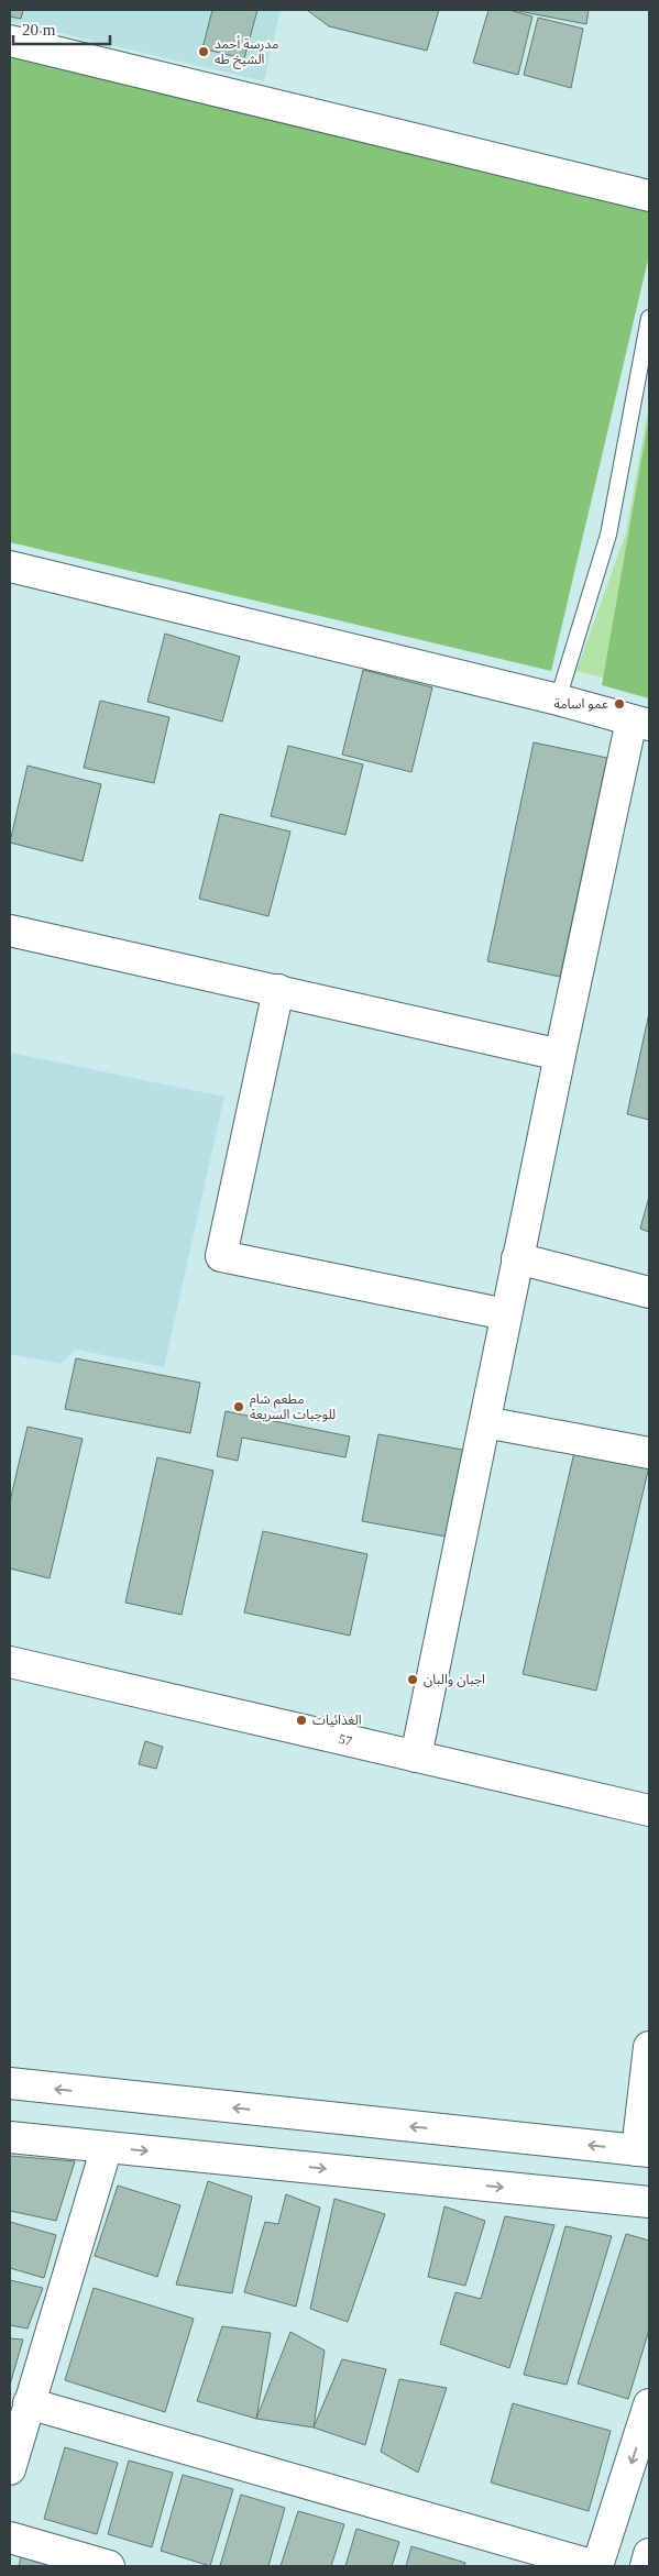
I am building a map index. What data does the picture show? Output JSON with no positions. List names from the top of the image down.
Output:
{
  "streets": {
    "street": ["57"]
  },
  "places": [
    "مدرسة أحمد الشيخ طه",
    "عمو اسامة",
    "مطعم شام للوجبات السريعة",
    "اجبان والبان",
    "الغذائيات"
  ],
  "scale_bar": "20 m"
}
